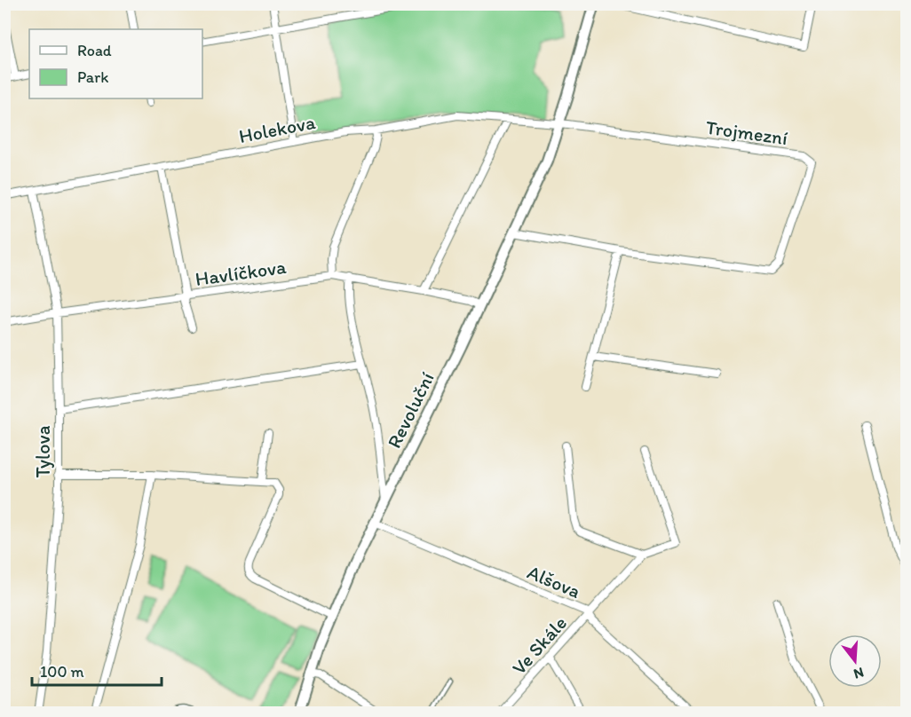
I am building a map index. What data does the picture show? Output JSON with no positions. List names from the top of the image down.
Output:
{
  "streets": {
    "street": [
      "Holekova",
      "Trojmezní",
      "Havlíčkova",
      "Revoluční",
      "Tylova",
      "Alšova",
      "Ve Skále"
    ]
  },
  "crossings": [
    ["Holekova", "Trojmezní"],
    ["Holekova", "Revoluční"],
    ["Holekova", "Tylova"],
    ["Trojmezní", "Revoluční"],
    ["Havlíčkova", "Revoluční"],
    ["Havlíčkova", "Tylova"],
    ["Revoluční", "Alšova"],
    ["Alšova", "Ve Skále"]
  ],
  "legend": ["Road", "Park"],
  "scale_bar": "100 m",
  "north": "bottom"
}
